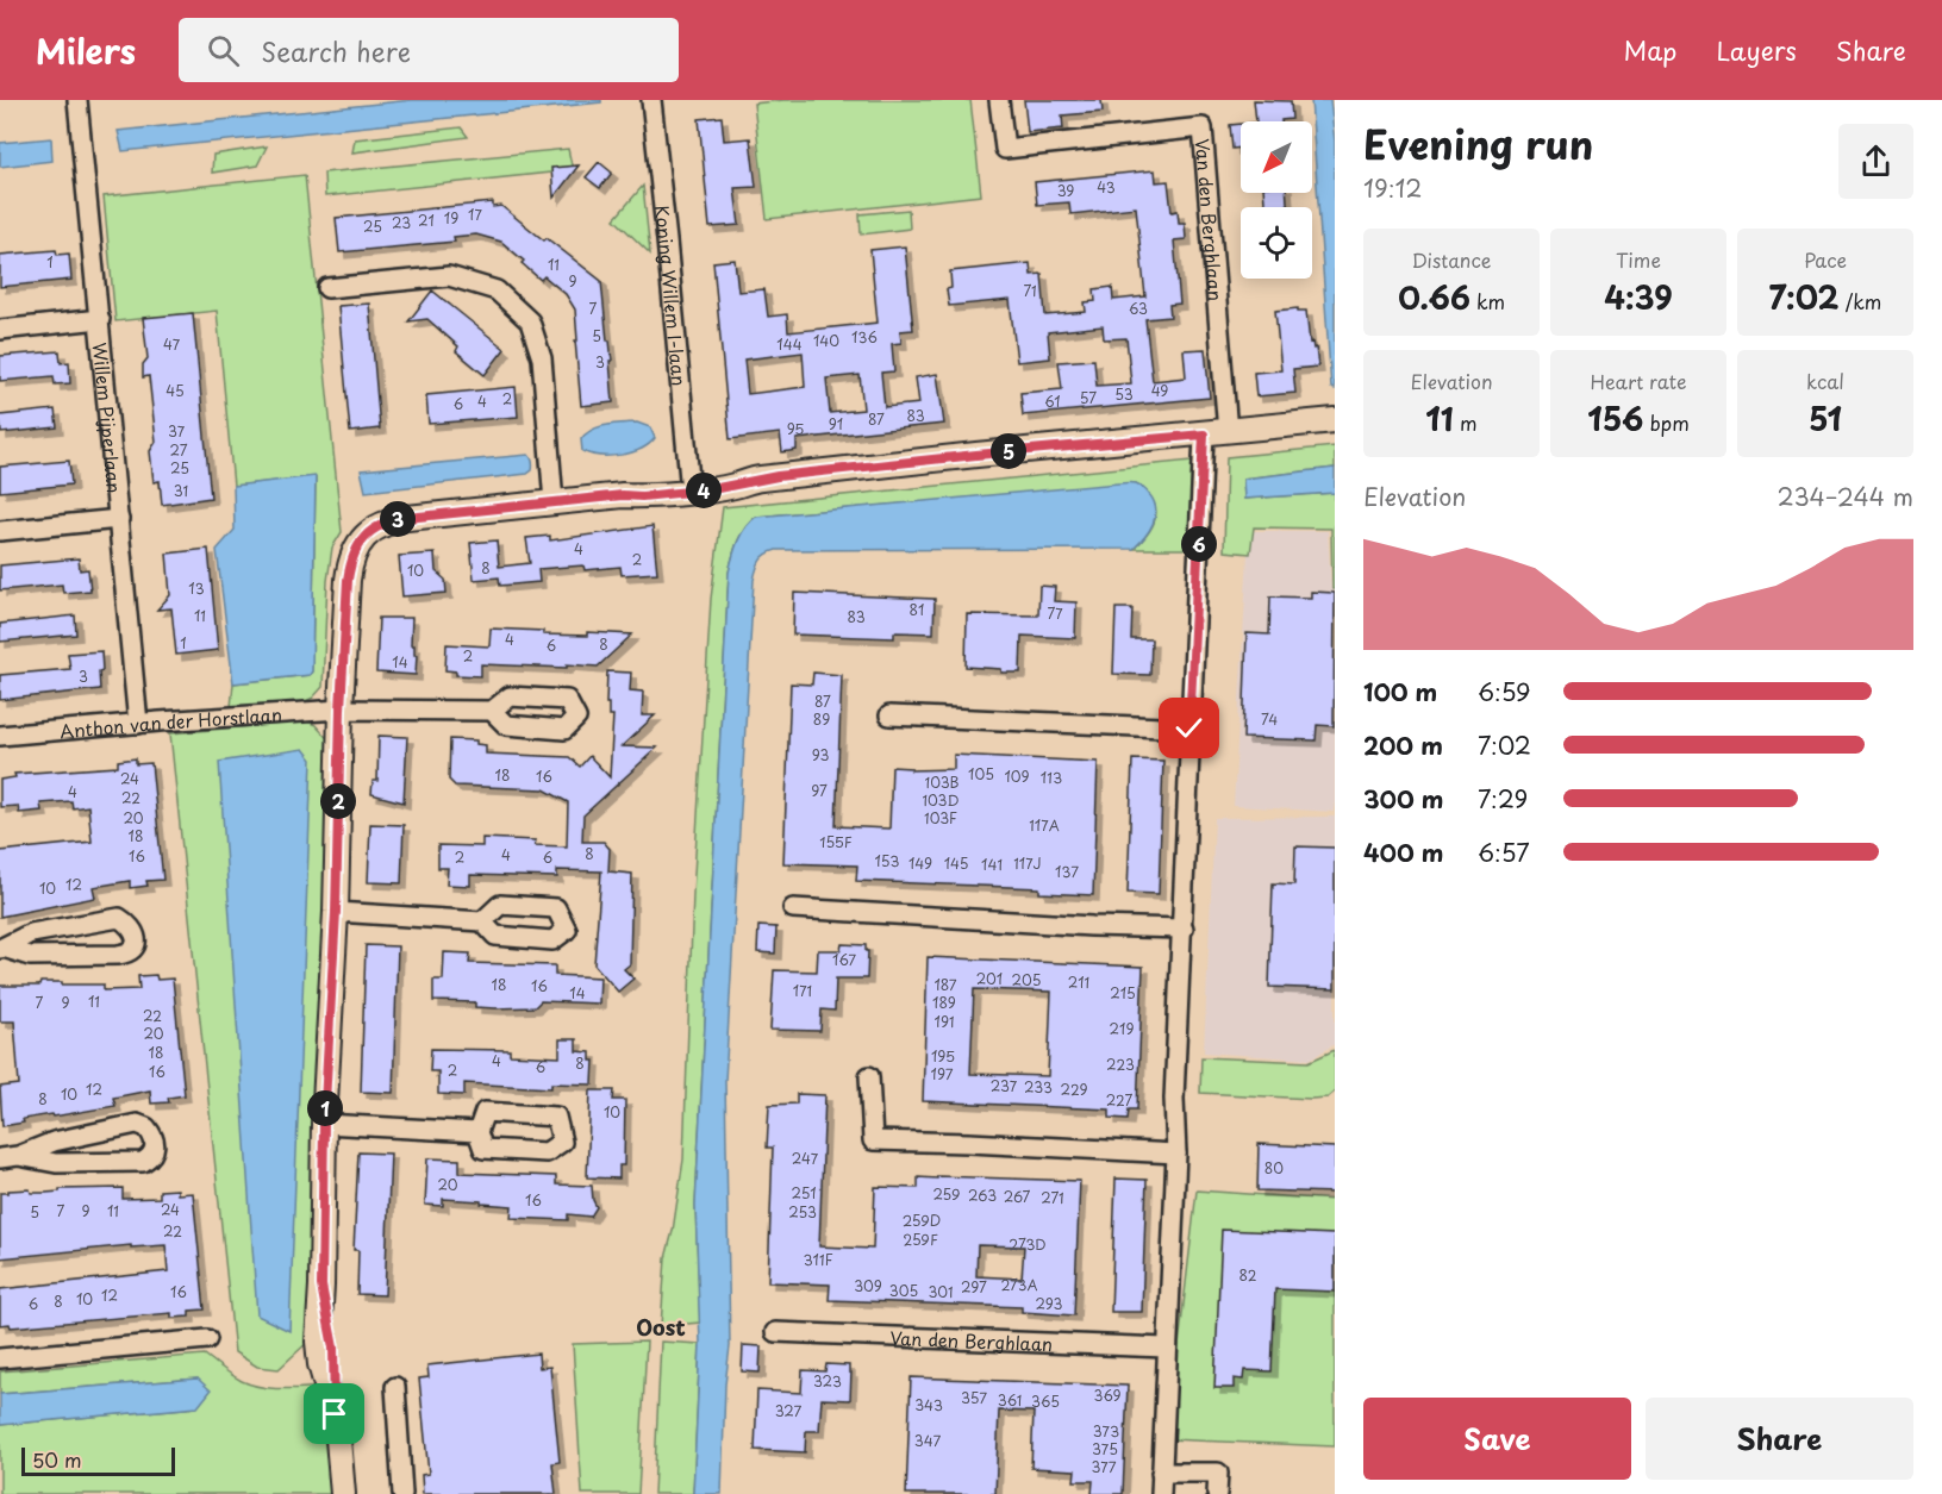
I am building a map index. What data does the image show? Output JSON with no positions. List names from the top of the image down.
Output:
{
  "streets": {
    "street": [
      "Van den Berghlaan",
      "Koning Willem I-laan",
      "Willem Pijperlaan",
      "Anthon van der Horstlaan"
    ]
  },
  "crossings": [
    ["Willem Pijperlaan", "Anthon van der Horstlaan"]
  ],
  "districts": ["Oost"],
  "house_numbers": [
    "43",
    "39",
    "17",
    "19",
    "21",
    "23",
    "25",
    "1",
    "11",
    "9",
    "71",
    "7",
    "63",
    "5",
    "136",
    "140",
    "47",
    "144",
    "3",
    "45",
    "49",
    "53",
    "57",
    "2",
    "4",
    "61",
    "6",
    "83",
    "87",
    "91",
    "95",
    "37",
    "27",
    "25",
    "31",
    "4",
    "2",
    "8",
    "10",
    "13",
    "81",
    "77",
    "11",
    "83",
    "4",
    "1",
    "8",
    "6",
    "2",
    "14",
    "3",
    "87",
    "89",
    "74",
    "93",
    "105",
    "18",
    "16",
    "109",
    "113",
    "24",
    "103B",
    "97",
    "4",
    "22",
    "103D",
    "20",
    "103F",
    "117A",
    "18",
    "155F",
    "8",
    "4",
    "16",
    "2",
    "6",
    "153",
    "149",
    "145",
    "117J",
    "141",
    "137",
    "12",
    "10",
    "167",
    "201",
    "205",
    "211",
    "18",
    "187",
    "16",
    "171",
    "14",
    "215",
    "11",
    "7",
    "9",
    "189",
    "22",
    "191",
    "219",
    "20",
    "18",
    "195",
    "4",
    "8",
    "223",
    "6",
    "2",
    "16",
    "197",
    "237",
    "233",
    "12",
    "229",
    "10",
    "8",
    "227",
    "10",
    "247",
    "80",
    "20",
    "251",
    "259",
    "263",
    "267",
    "271",
    "16",
    "24",
    "7",
    "9",
    "11",
    "5",
    "253",
    "259D",
    "22",
    "259F",
    "273D",
    "311F",
    "82",
    "273A",
    "309",
    "297",
    "305",
    "16",
    "301",
    "12",
    "10",
    "8",
    "6",
    "293",
    "323",
    "369",
    "357",
    "361",
    "365",
    "343",
    "327",
    "373",
    "347",
    "375",
    "377"
  ],
  "scale_bar": "50 m",
  "north": "bottom left",
  "page": {
    "header": "Milers",
    "search": "Search here",
    "nav": ["Map", "Layers", "Share"],
    "heading": ["Evening run", "19:12"],
    "stats": [
      ["Distance", "0.66 km"],
      ["Time", "4:39"],
      ["Pace", "7:02 /km"],
      ["Elevation", "11 m"],
      ["Heart rate", "156 bpm"],
      ["kcal", "51"]
    ],
    "pins": [
      "5",
      "4",
      "3",
      "6",
      "2",
      "1"
    ],
    "chart": ["Elevation", "234–244 m"],
    "list": [
      {
        "name": "100 m",
        "note": "6:59"
      },
      {
        "name": "200 m",
        "note": "7:02"
      },
      {
        "name": "300 m",
        "note": "7:29"
      },
      {
        "name": "400 m",
        "note": "6:57"
      }
    ],
    "buttons": ["Save", "Share"],
    "scale": "50 m"
  }
}
